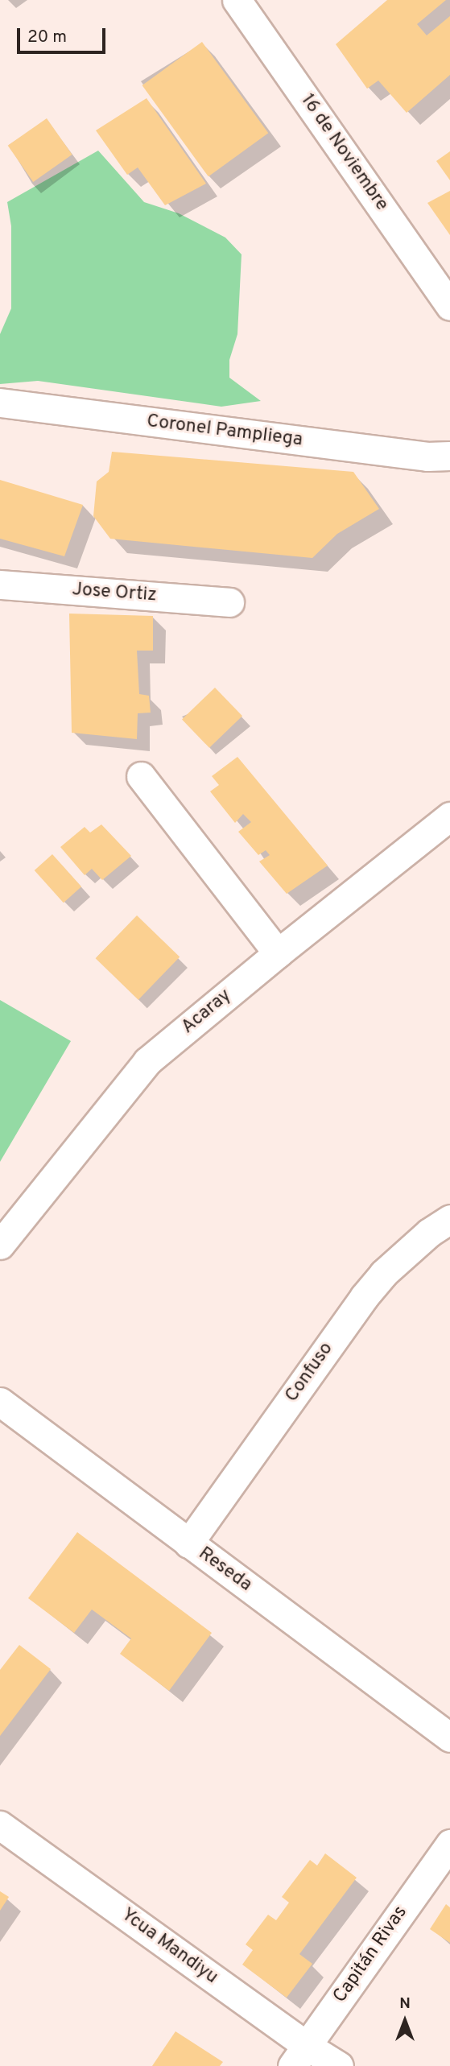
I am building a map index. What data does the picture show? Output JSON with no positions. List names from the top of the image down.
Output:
{
  "streets": {
    "street": [
      "16 de Noviembre",
      "Coronel Pampliega",
      "Jose Ortiz",
      "Acaray",
      "Confuso",
      "Reseda",
      "Ycua Mandiyu",
      "Capitán Rivas"
    ]
  },
  "crossings": [
    ["Confuso", "Reseda"],
    ["Ycua Mandiyu", "Capitán Rivas"]
  ],
  "scale_bar": "20 m",
  "north": "top"
}
